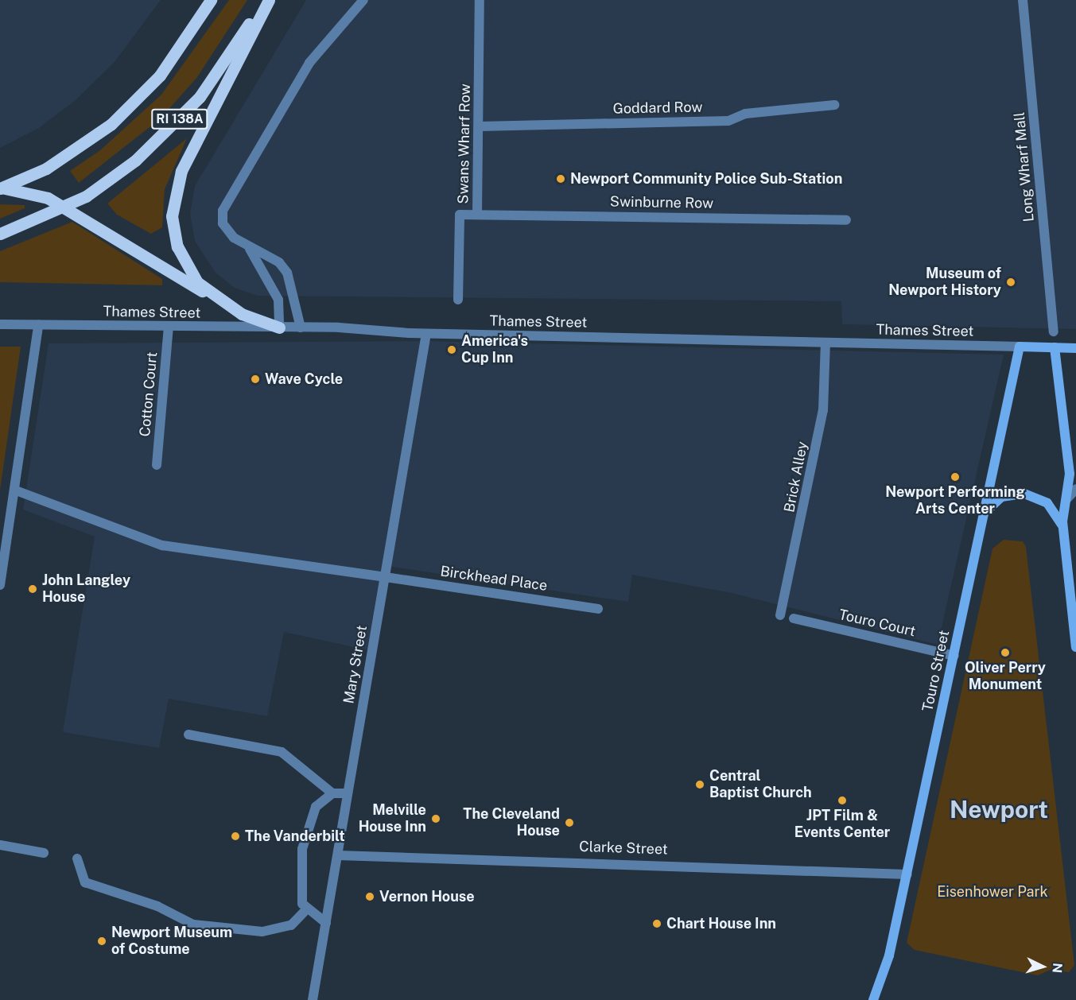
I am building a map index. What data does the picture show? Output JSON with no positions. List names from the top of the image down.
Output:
{
  "streets": {
    "main road": ["RI 138A", "Thames Street", "Touro Street"],
    "street": [
      "Goddard Row",
      "Swans Wharf Row",
      "Long Wharf Mall",
      "Swinburne Row",
      "Cotton Court",
      "Brick Alley",
      "Birckhead Place",
      "Touro Court",
      "Mary Street",
      "Clarke Street"
    ]
  },
  "crossings": [
    ["Goddard Row", "Swans Wharf Row"],
    ["Swans Wharf Row", "Swinburne Row"],
    ["Thames Street", "Cotton Court"],
    ["Thames Street", "Brick Alley"],
    ["Thames Street", "Mary Street"],
    ["Thames Street", "Touro Street"],
    ["Birckhead Place", "Mary Street"],
    ["Touro Court", "Touro Street"],
    ["Mary Street", "Clarke Street"],
    ["Touro Street", "Clarke Street"]
  ],
  "districts": ["Newport"],
  "parks": ["Eisenhower Park"],
  "places": [
    "Newport Community Police Sub-Station",
    "Museum of Newport History",
    "America's Cup Inn",
    "Wave Cycle",
    "Newport Performing Arts Center",
    "John Langley House",
    "Oliver Perry Monument",
    "Central Baptist Church",
    "JPT Film & Events Center",
    "Melville House Inn",
    "The Cleveland House",
    "The Vanderbilt",
    "Vernon House",
    "Chart House Inn",
    "Newport Museum of Costume"
  ],
  "north": "right"
}
